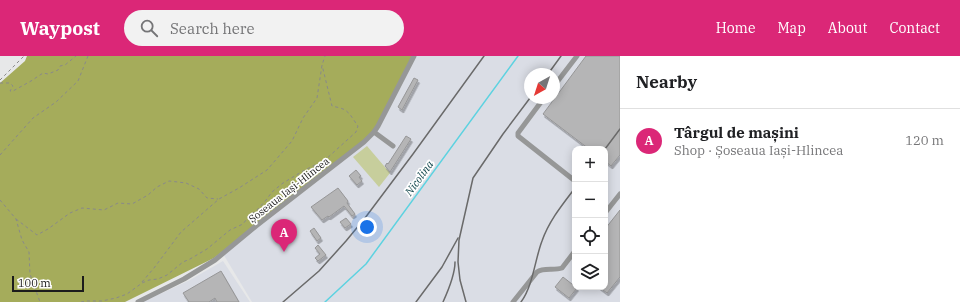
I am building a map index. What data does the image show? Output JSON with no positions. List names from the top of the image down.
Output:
{
  "streets": {
    "street": ["Șoseaua Iași-Hlincea"]
  },
  "water": ["Nicolina"],
  "scale_bar": "100 m",
  "north": "bottom left",
  "page": {
    "header": "Waypost",
    "search": "Search here",
    "nav": [
      "Home",
      "Map",
      "About",
      "Contact"
    ],
    "heading": "Nearby",
    "list": [
      {
        "mark": "A",
        "name": "Târgul de mașini",
        "note": "Shop · Șoseaua Iași-Hlincea",
        "value": "120 m"
      }
    ],
    "map_buttons": ["+", "−"],
    "pins": "A",
    "scale": "100 m"
  }
}
